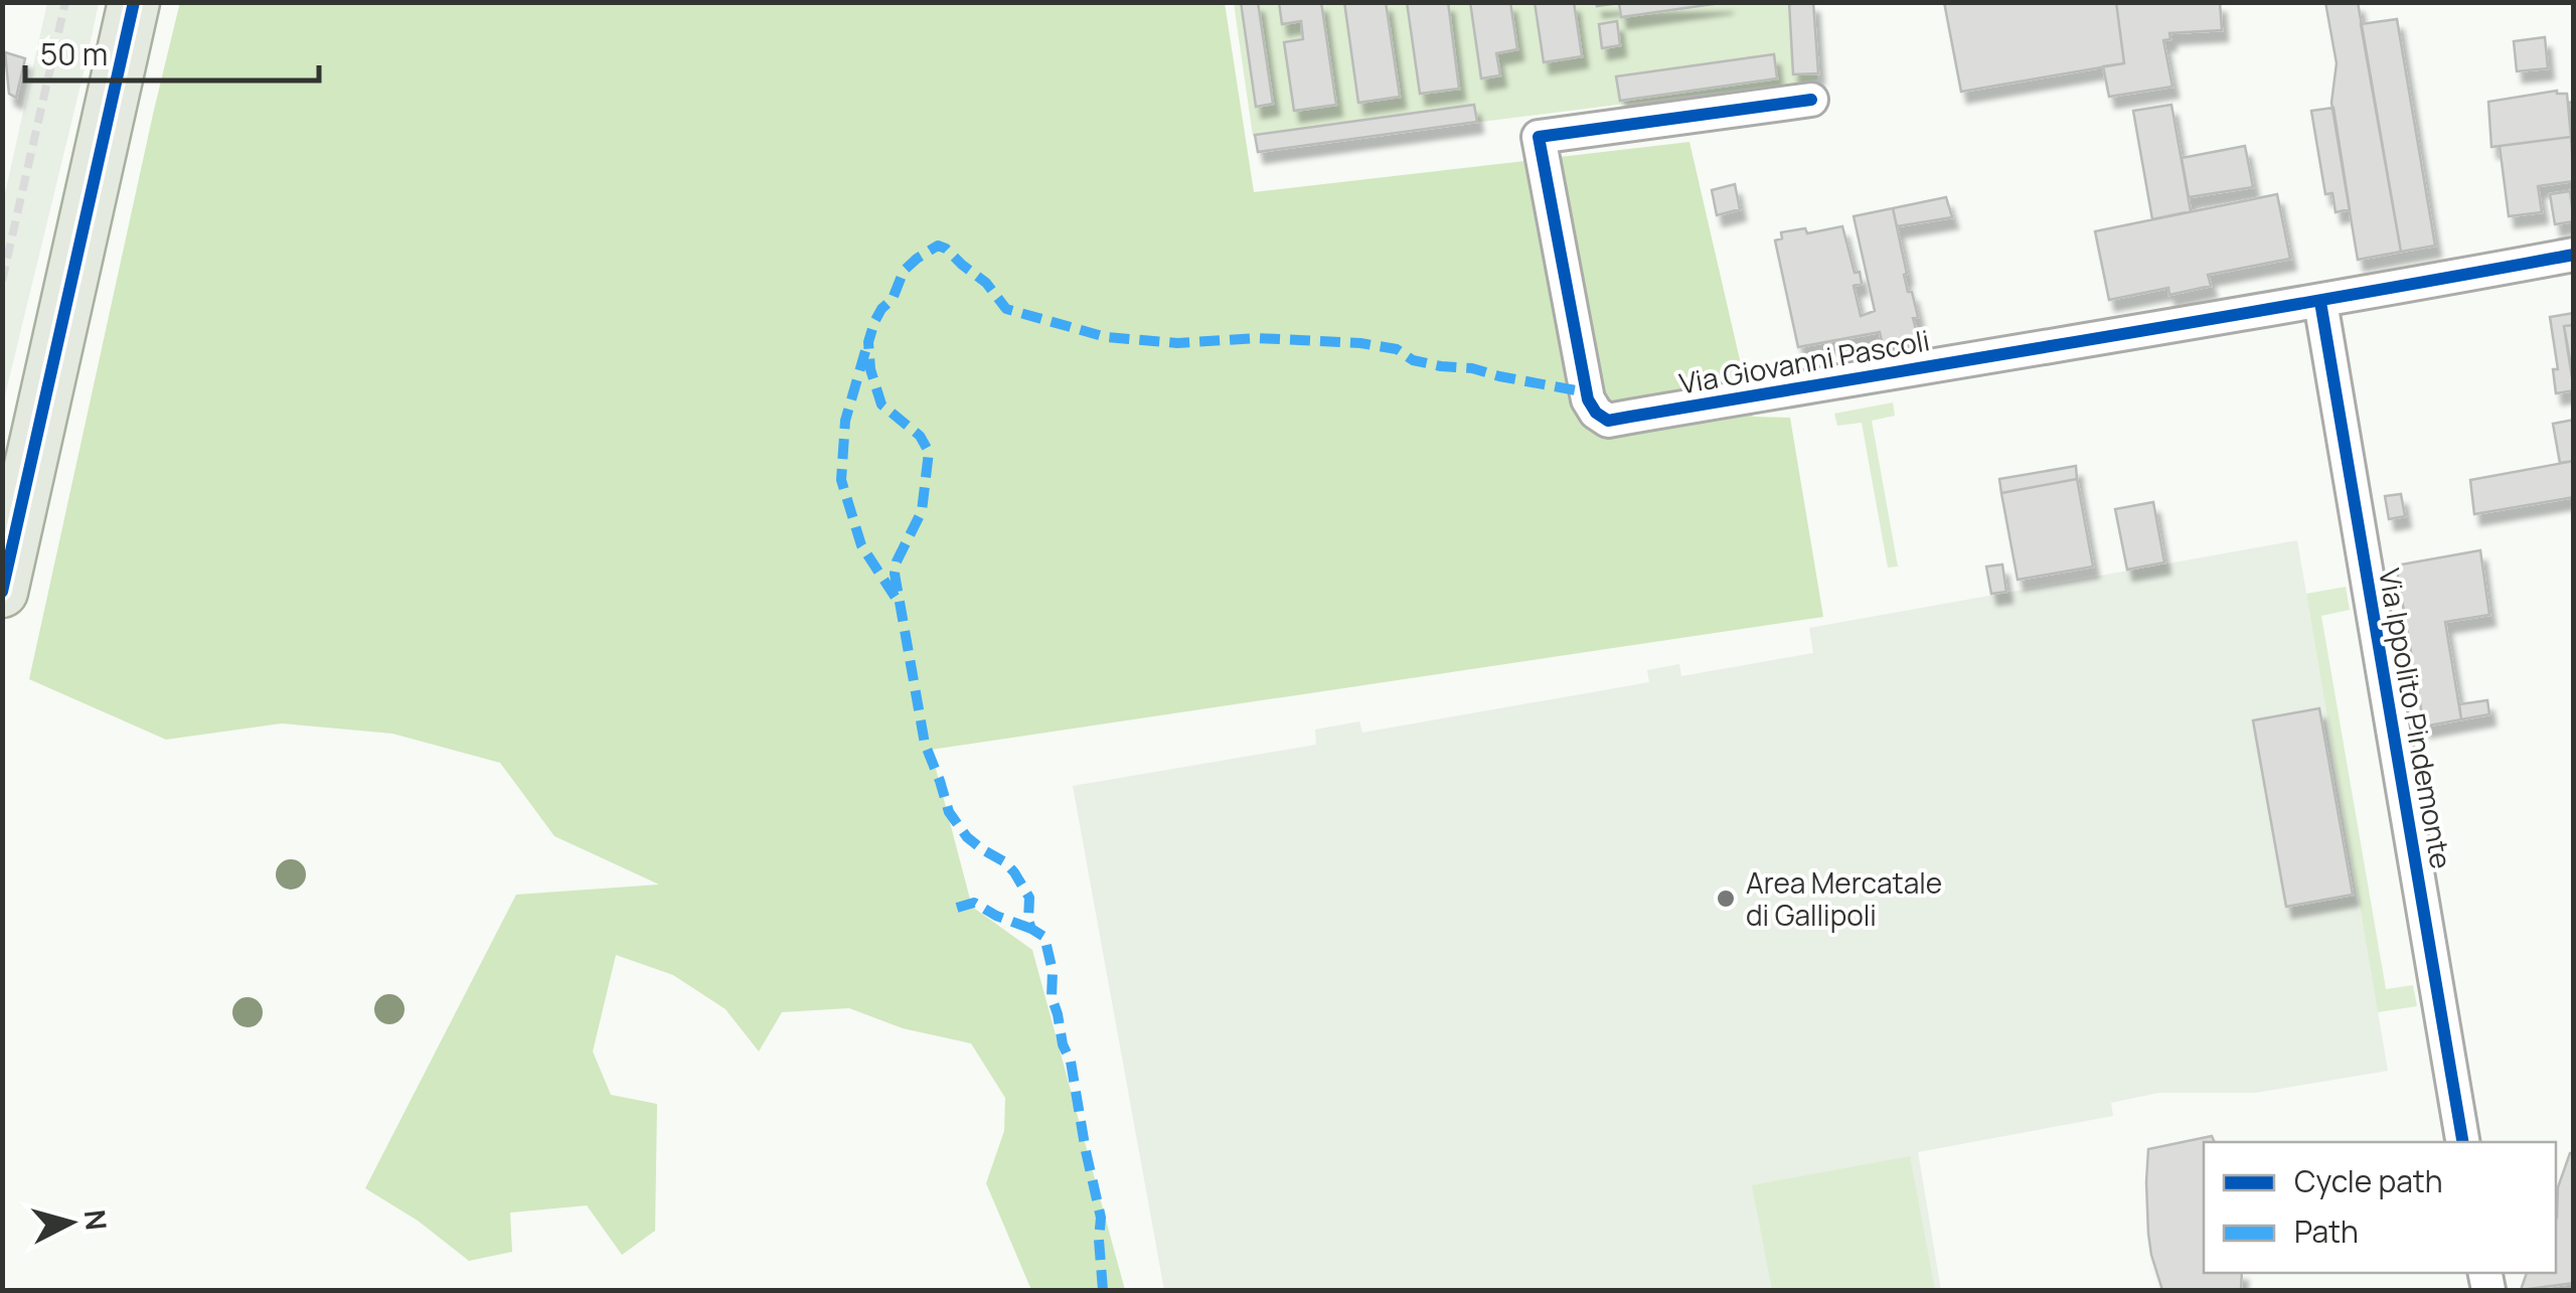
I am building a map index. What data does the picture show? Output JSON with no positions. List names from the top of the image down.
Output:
{
  "streets": {
    "street": ["Via Giovanni Pascoli", "Via Ippolito Pindemonte"]
  },
  "crossings": [
    ["Via Giovanni Pascoli", "Via Ippolito Pindemonte"]
  ],
  "places": ["Area Mercatale di Gallipoli"],
  "legend": ["Cycle path", "Path"],
  "scale_bar": "50 m",
  "north": "right"
}
